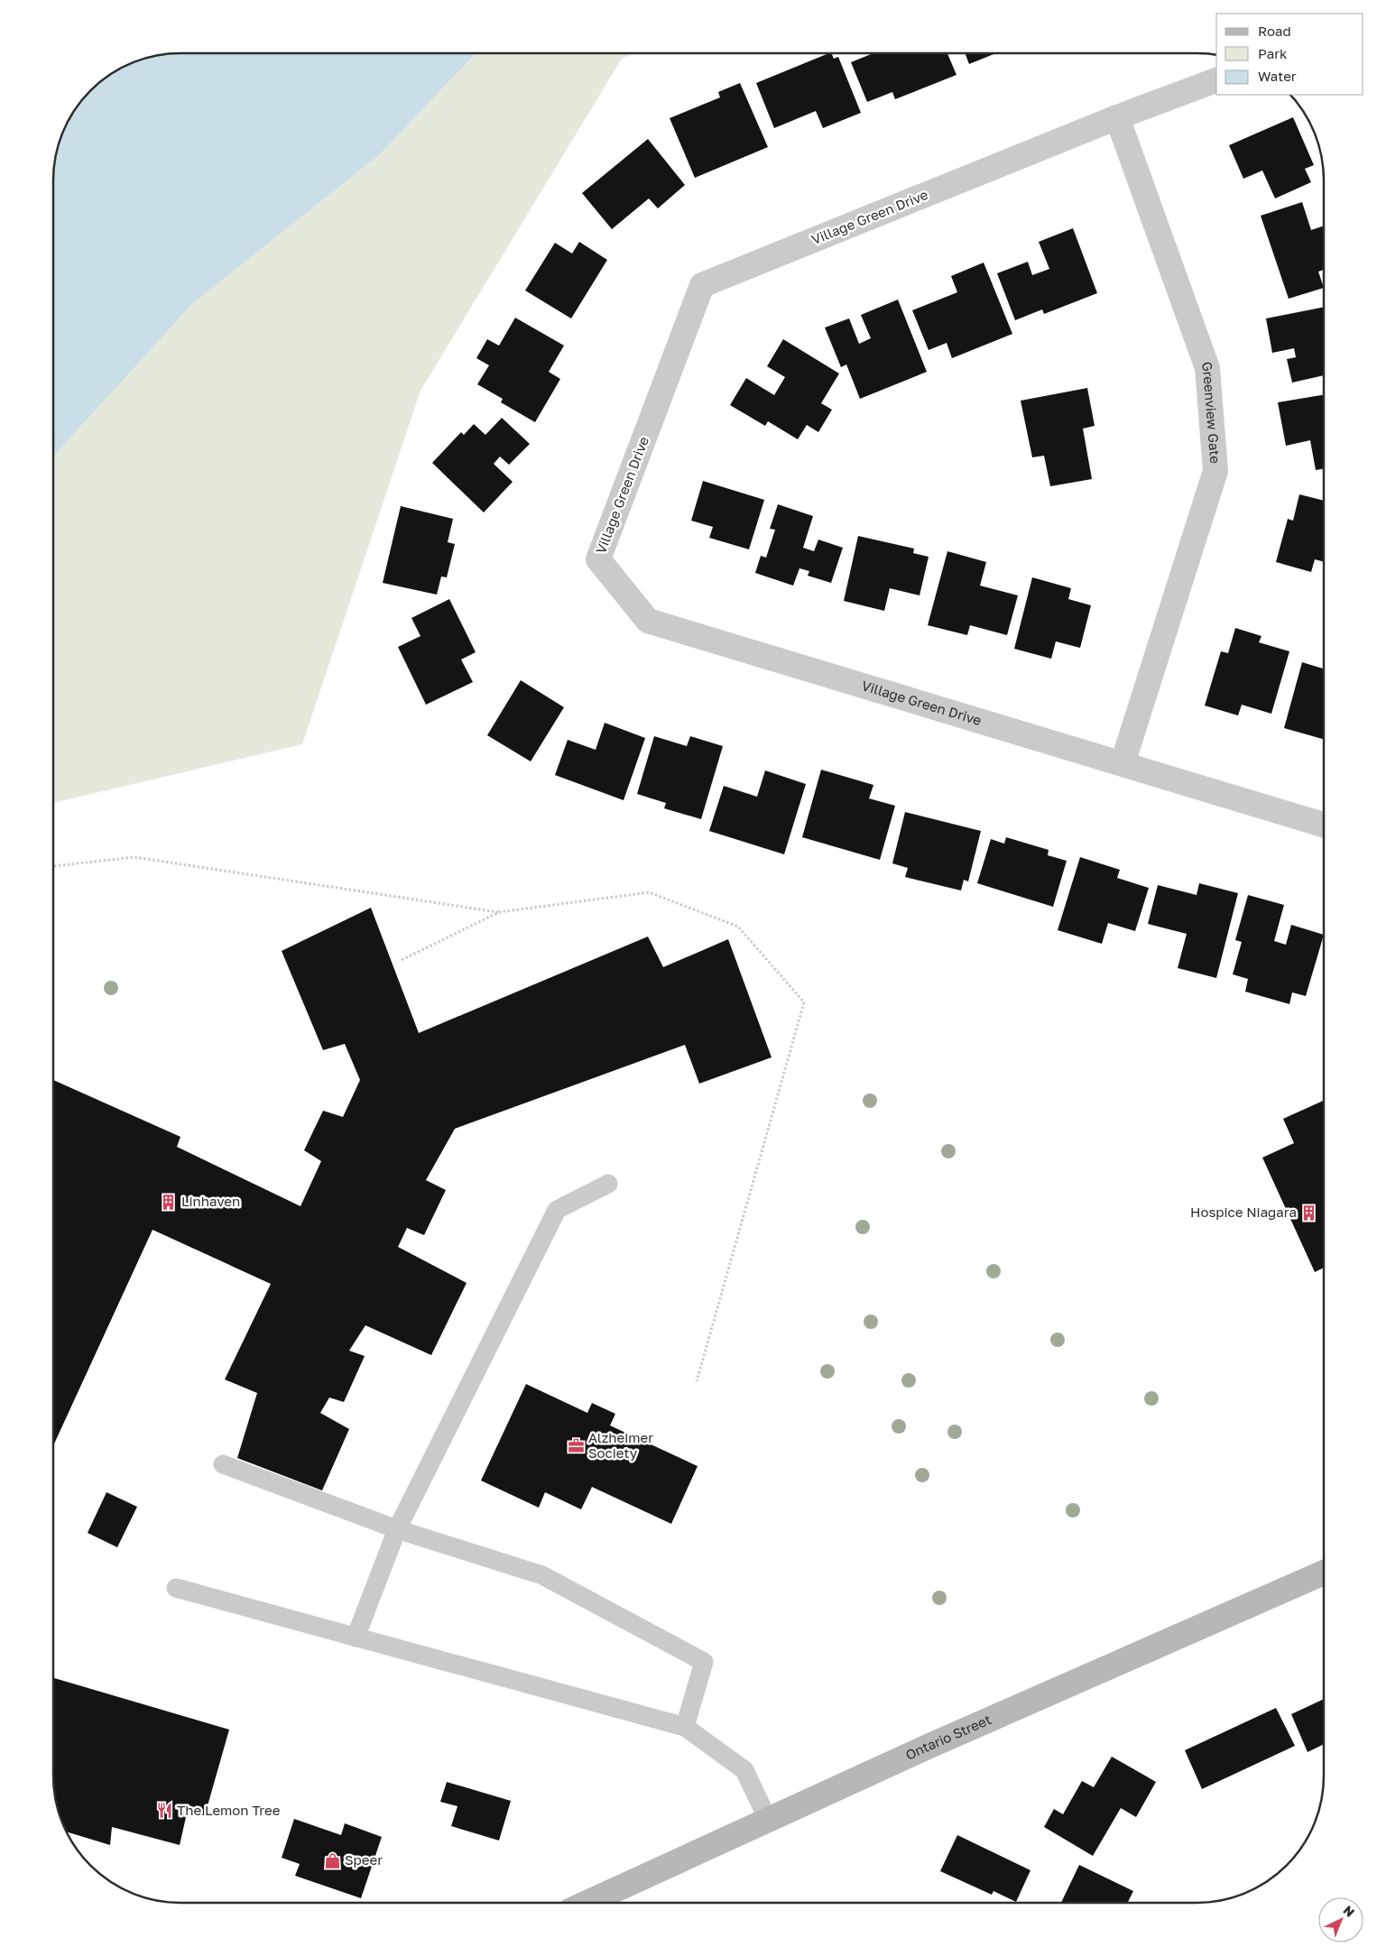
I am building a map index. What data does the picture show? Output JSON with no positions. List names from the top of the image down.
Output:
{
  "streets": {
    "main road": ["Ontario Street"],
    "street": ["Village Green Drive", "Greenview Gate"]
  },
  "crossings": [
    ["Village Green Drive", "Greenview Gate"]
  ],
  "places": {
    "building": ["Linhaven", "Hospice Niagara"],
    "office": ["Alzheimer Society"],
    "restaurant": ["The Lemon Tree"],
    "shop": ["Speer"]
  },
  "legend": ["Road", "Park", "Water"],
  "north": "top right"
}
